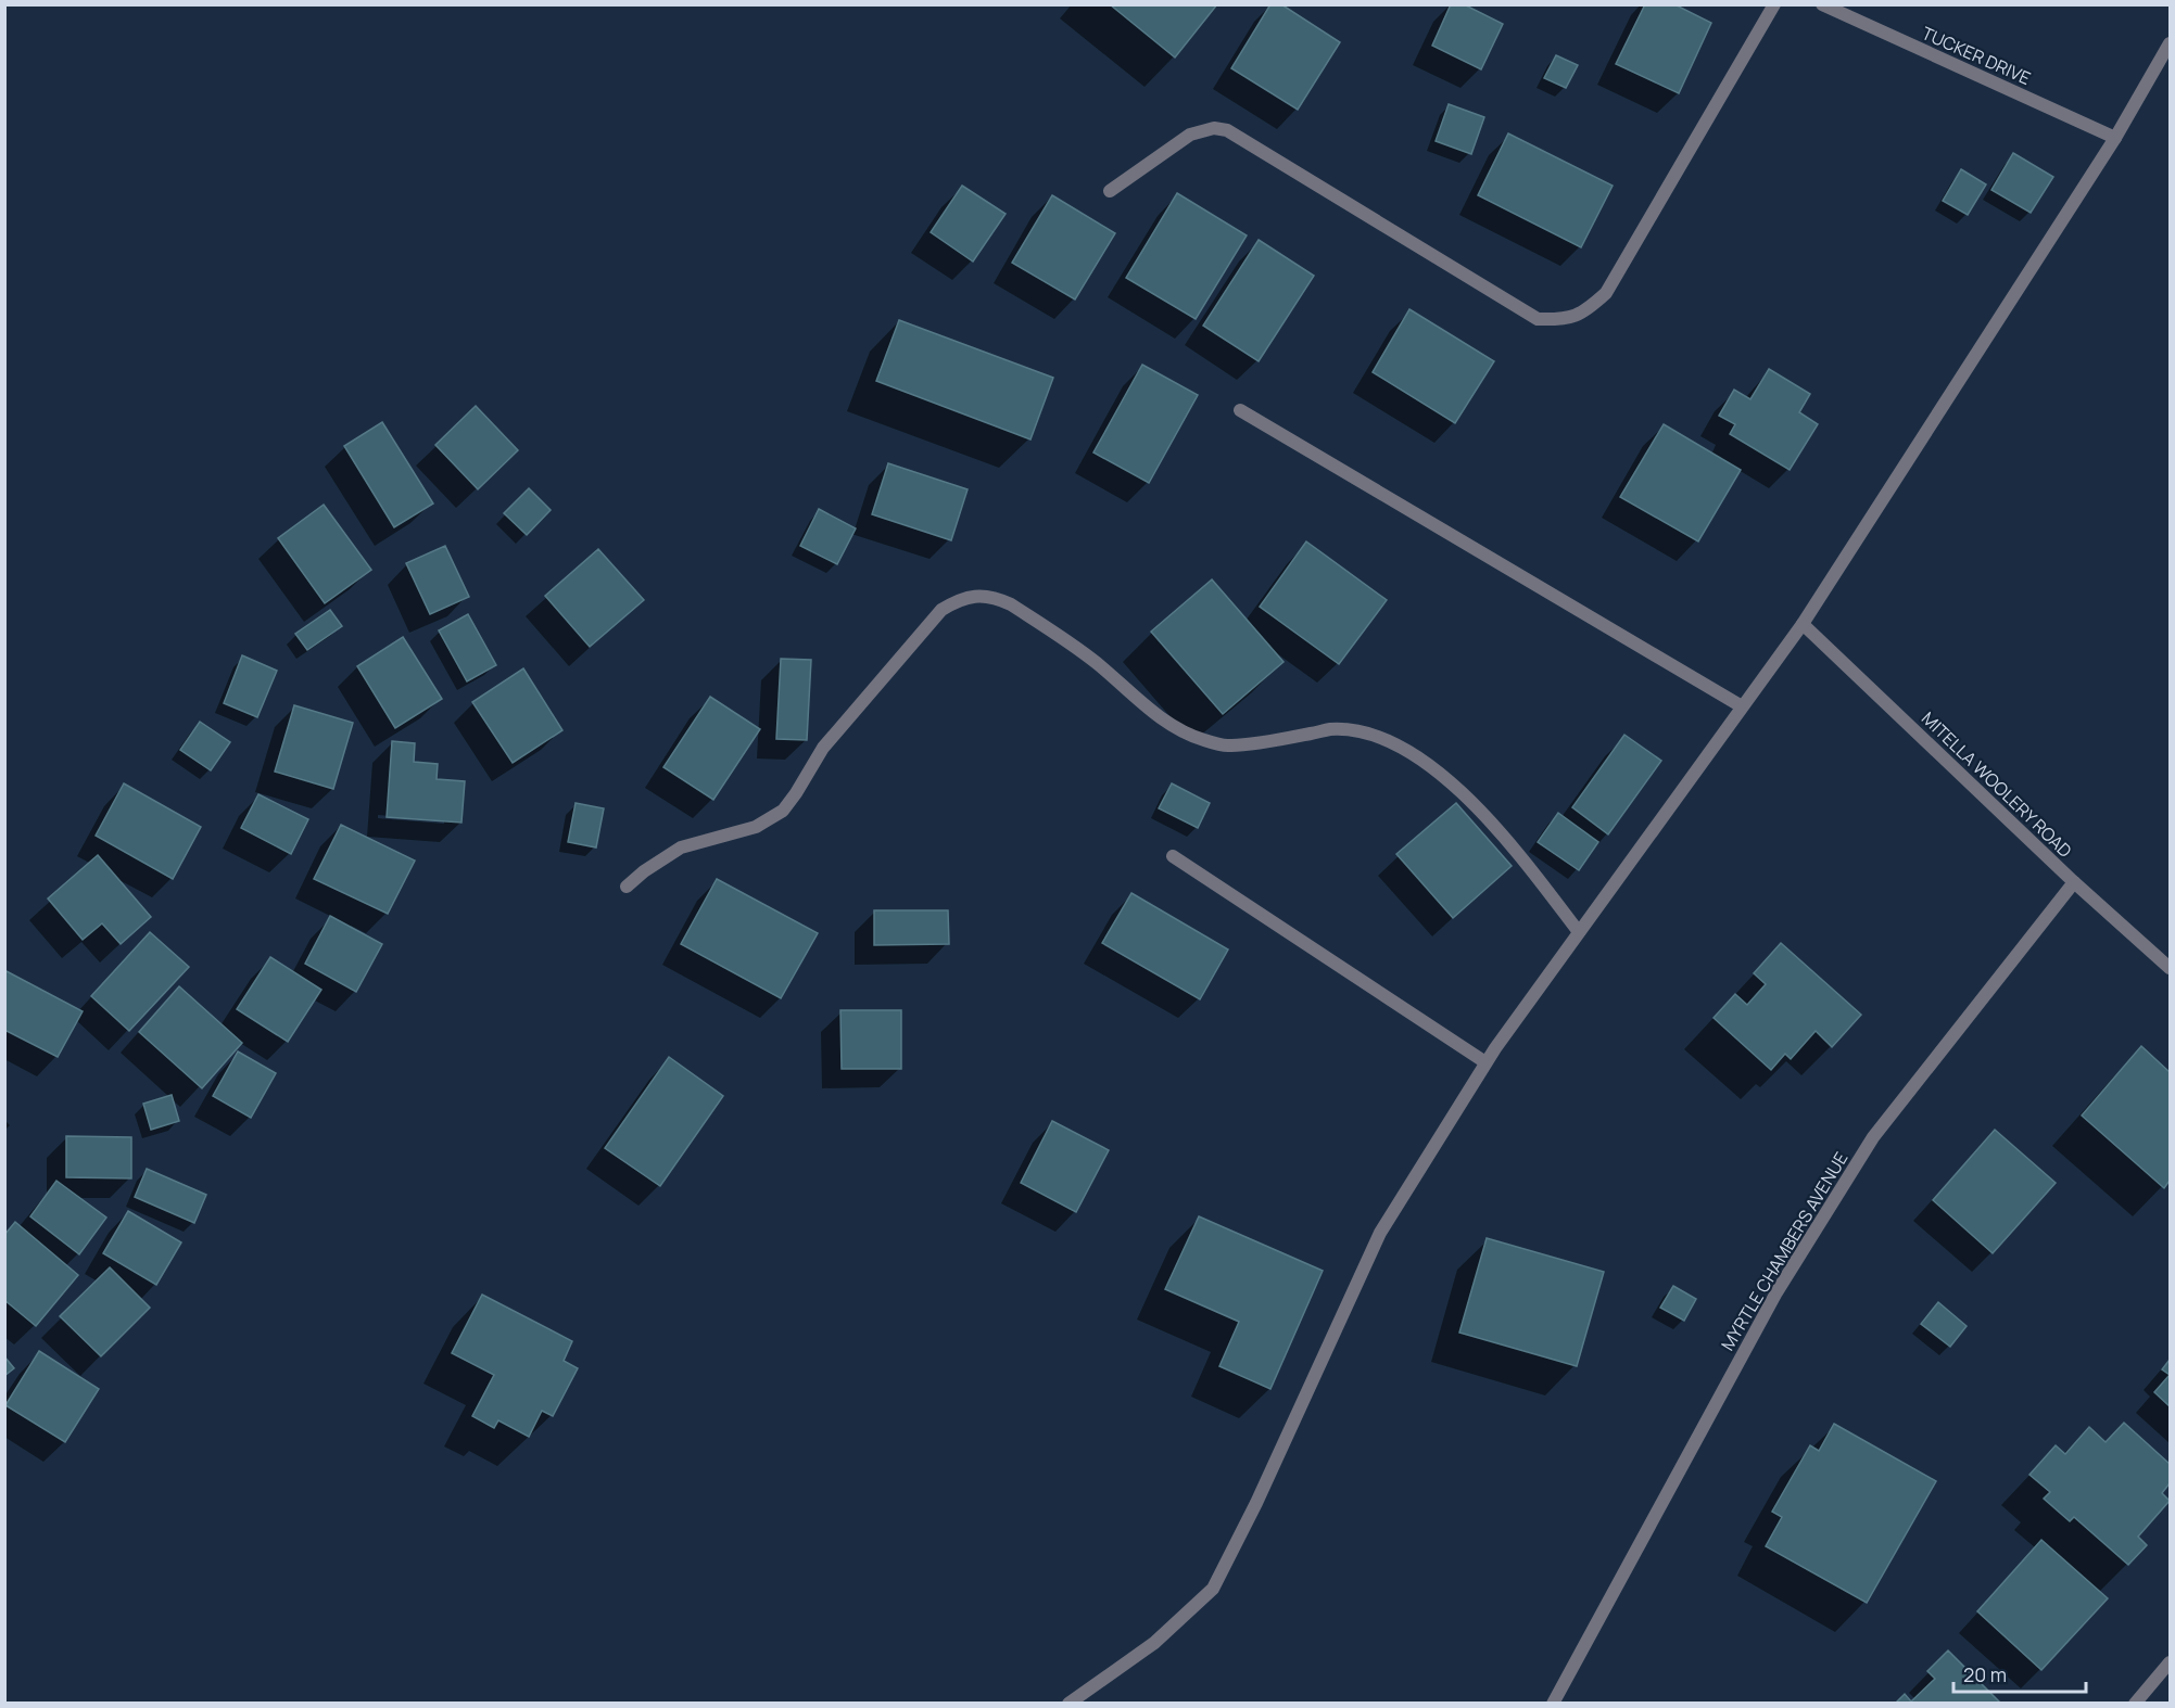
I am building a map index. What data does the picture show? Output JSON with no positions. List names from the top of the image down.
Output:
{
  "streets": {
    "street": ["TUCKER DRIVE", "MITELLA WOOLERY ROAD", "MYRTLE CHAMBERS AVENUE"]
  },
  "crossings": [
    ["MITELLA WOOLERY ROAD", "MYRTLE CHAMBERS AVENUE"]
  ],
  "scale_bar": "20 m"
}
